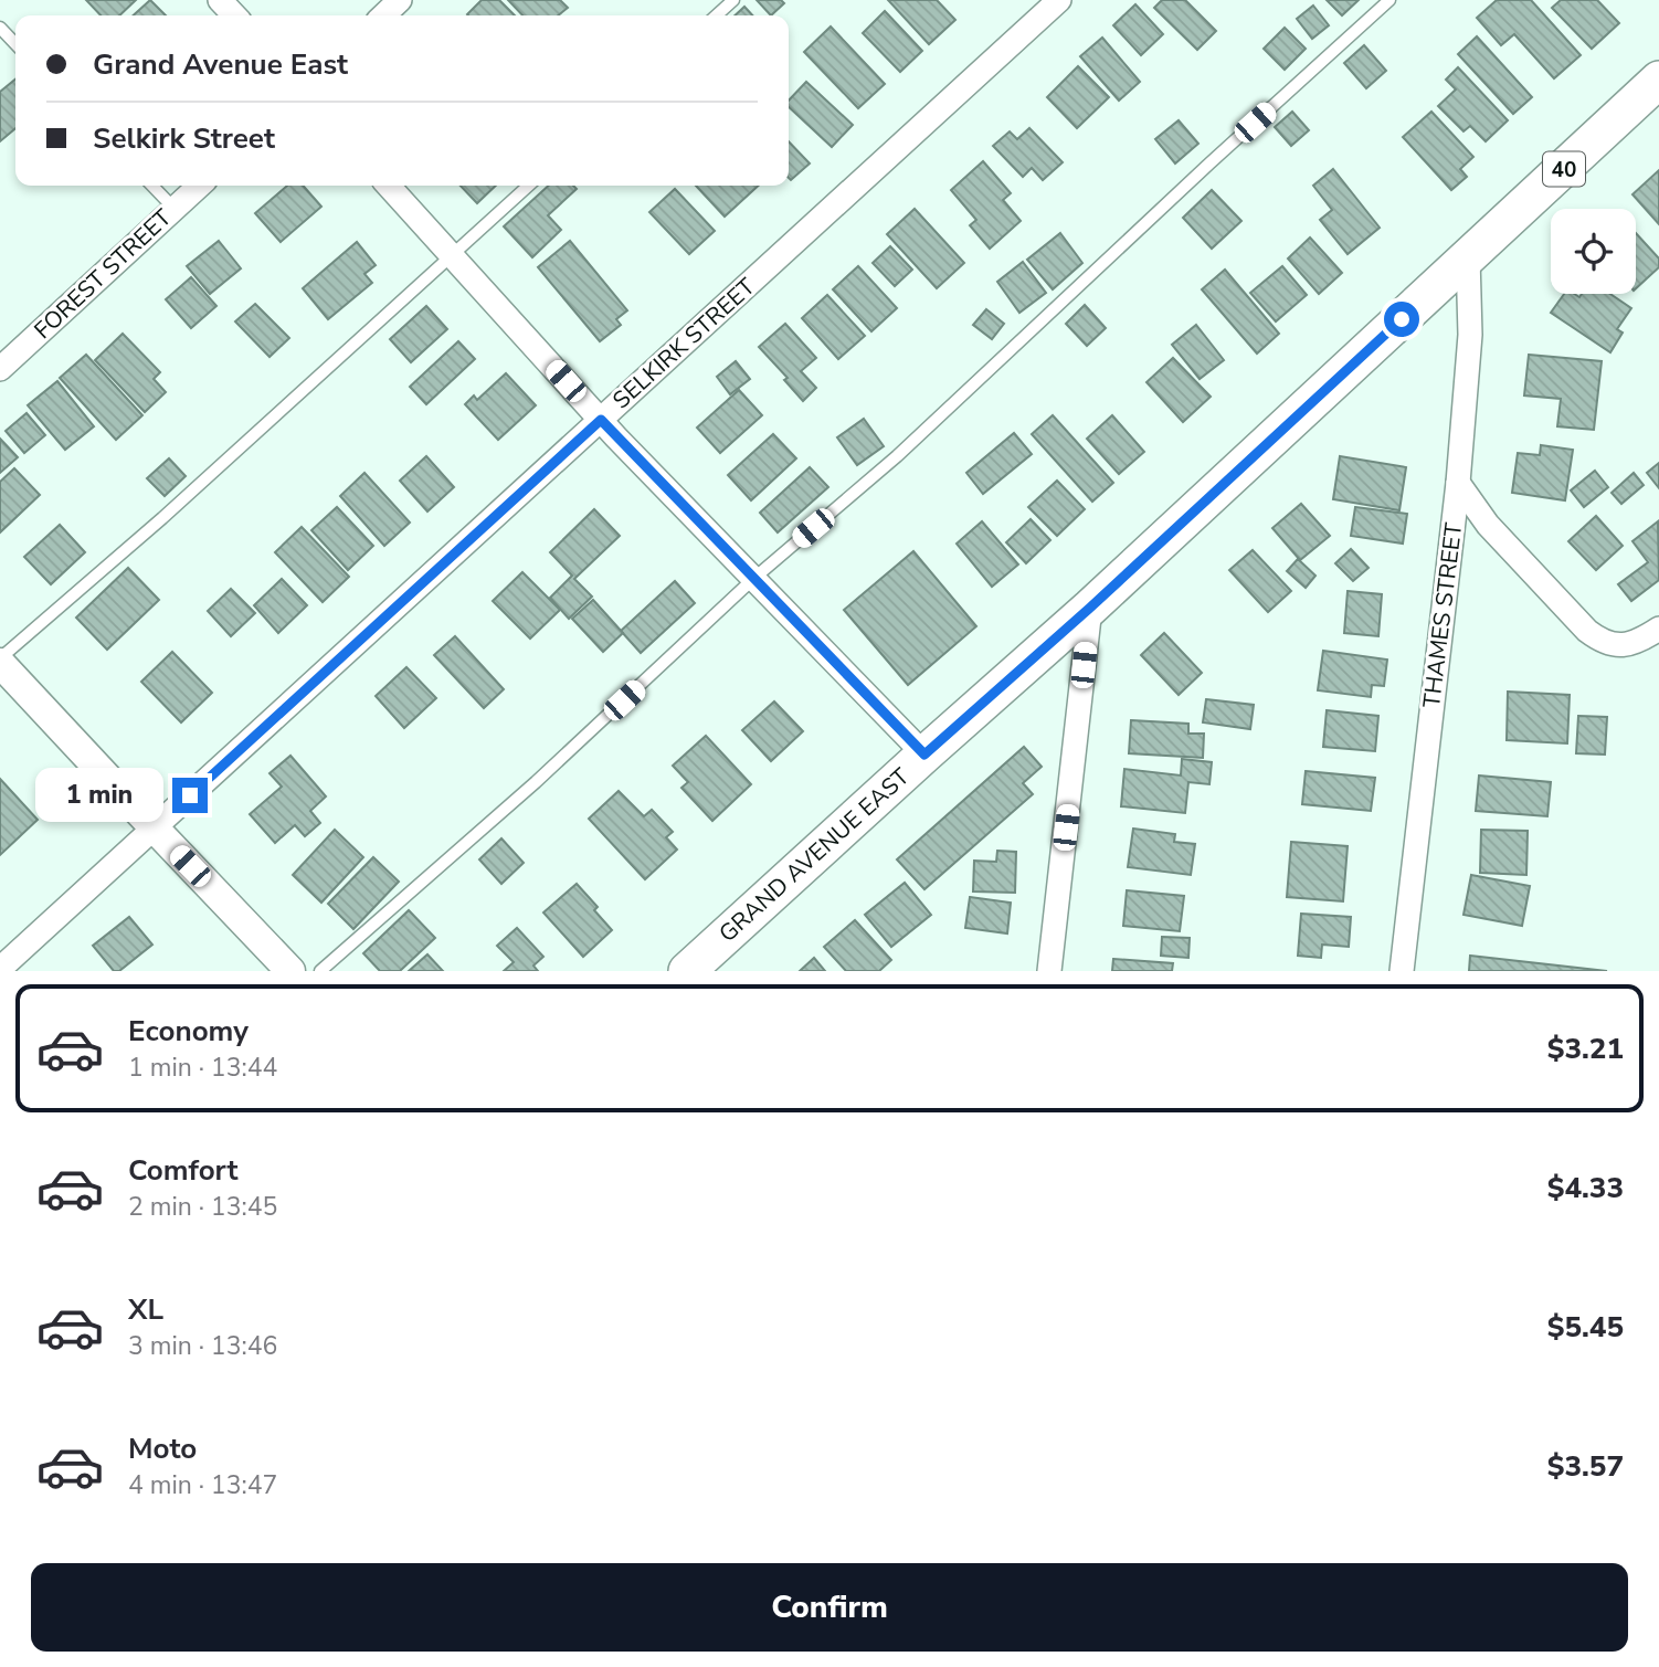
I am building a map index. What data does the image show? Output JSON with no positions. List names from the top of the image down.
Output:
{
  "streets": {
    "main road": ["40", "GRAND AVENUE EAST"],
    "street": ["FOREST STREET", "SELKIRK STREET", "THAMES STREET"]
  },
  "crossings": [
    ["THAMES STREET", "GRAND AVENUE EAST"]
  ],
  "page": {
    "banner": ["Grand Avenue East", "Selkirk Street"],
    "bubble": "1 min",
    "list": [
      {
        "name": "Economy",
        "note": "1 min · 13:44",
        "value": "$3.21"
      },
      {
        "name": "Comfort",
        "note": "2 min · 13:45",
        "value": "$4.33"
      },
      {
        "name": "XL",
        "note": "3 min · 13:46",
        "value": "$5.45"
      },
      {
        "name": "Moto",
        "note": "4 min · 13:47",
        "value": "$3.57"
      }
    ],
    "buttons": "Confirm"
  }
}
